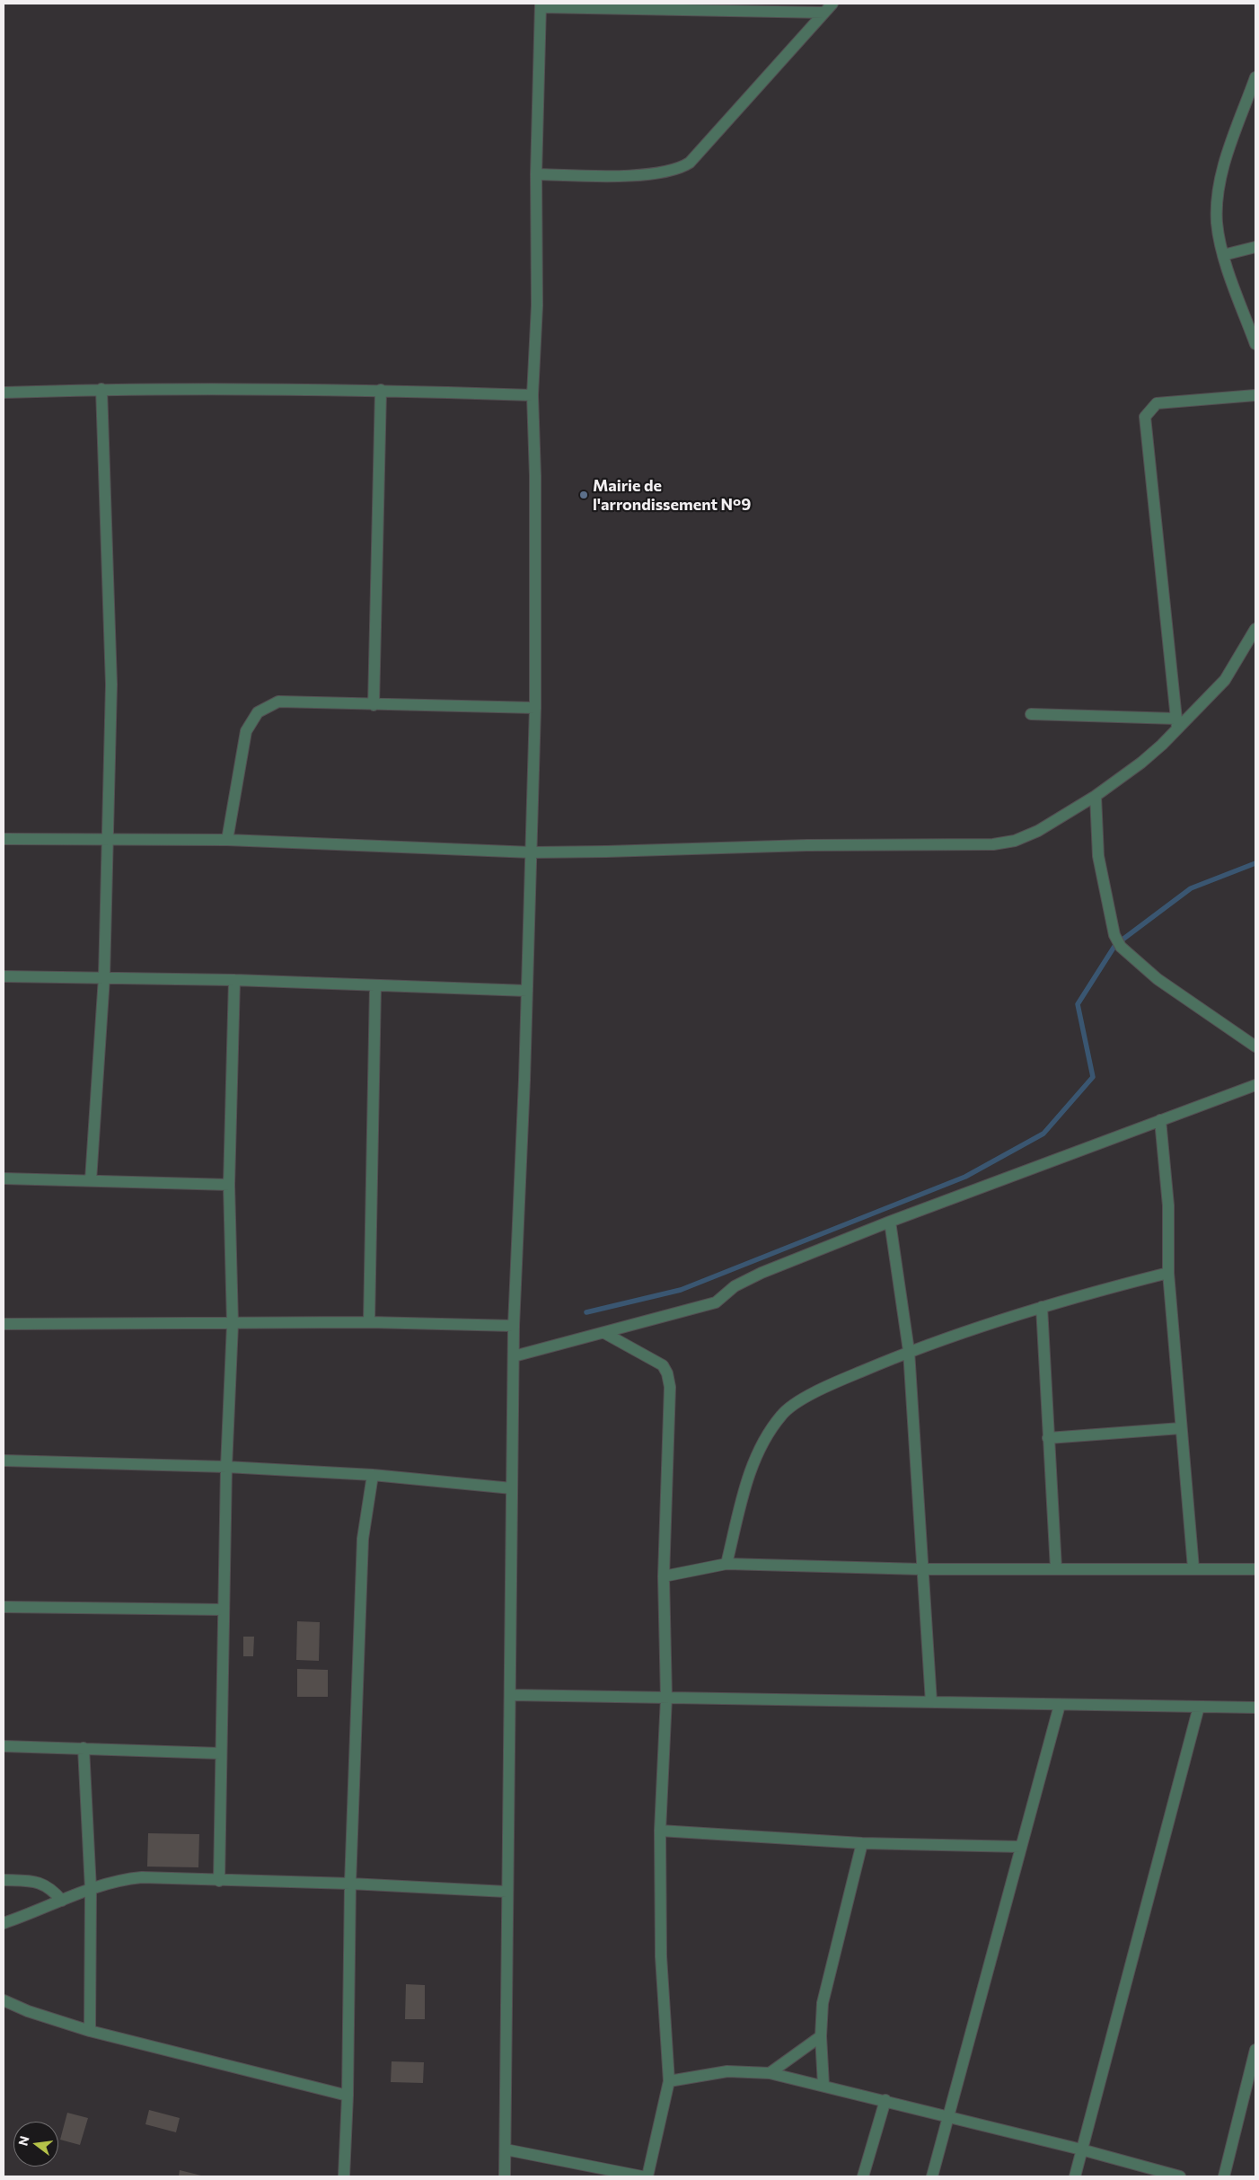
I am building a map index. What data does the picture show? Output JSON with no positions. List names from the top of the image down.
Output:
{
  "places": ["Mairie de l'arrondissement N°9"],
  "north": "left"
}
